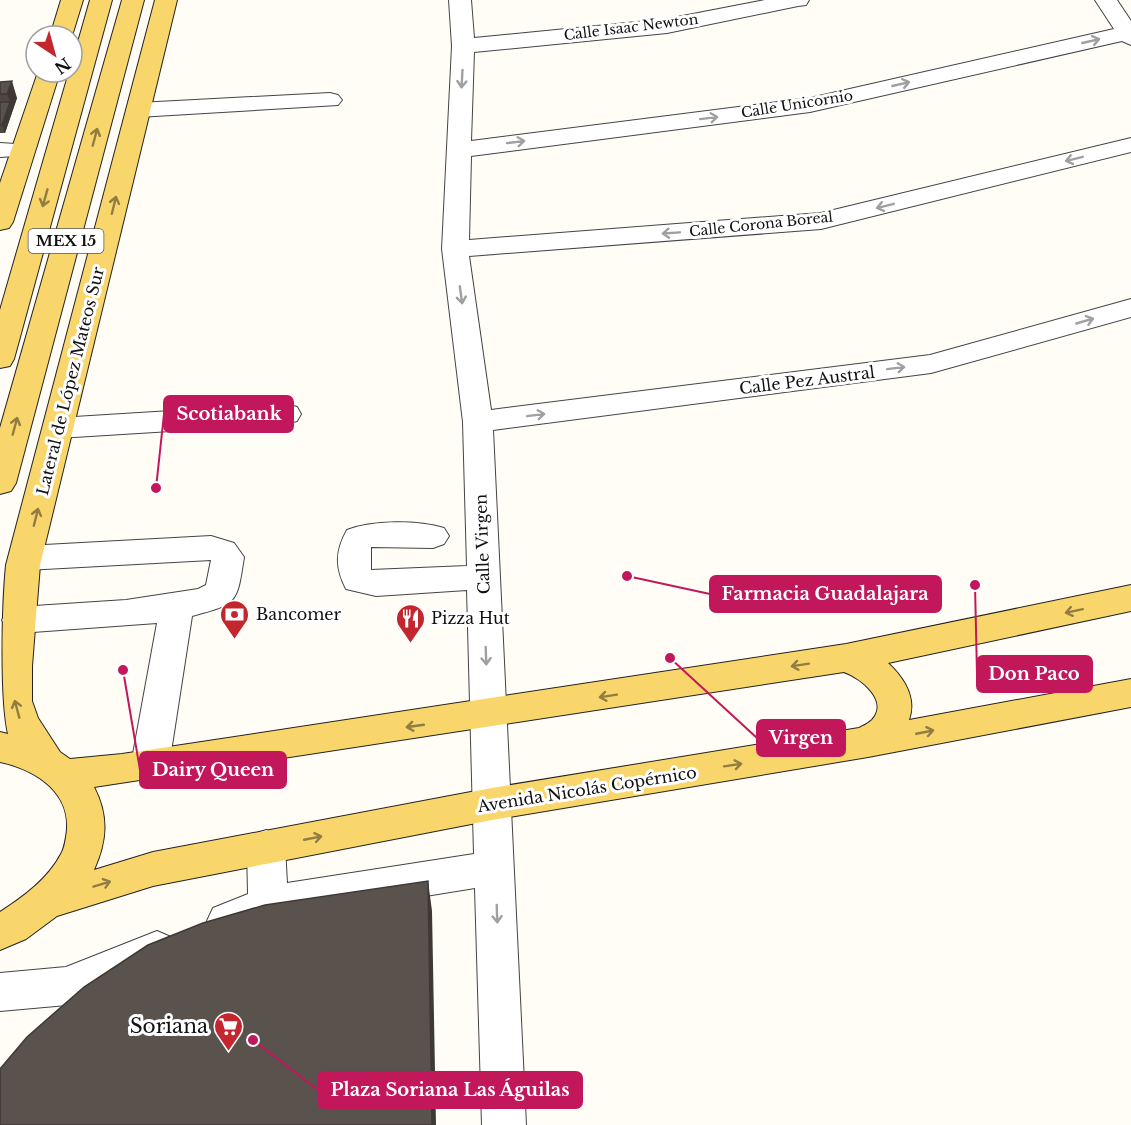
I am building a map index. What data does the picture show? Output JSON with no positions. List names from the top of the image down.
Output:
{
  "streets": {
    "main road": ["MEX 15", "Lateral de López Mateos Sur", "Avenida Nicolás Copérnico"],
    "street": [
      "Calle Isaac Newton",
      "Calle Unicornio",
      "Calle Corona Boreal",
      "Calle Pez Austral",
      "Calle Virgen"
    ]
  },
  "crossings": [
    ["Calle Isaac Newton", "Calle Virgen"],
    ["Calle Unicornio", "Calle Virgen"],
    ["Calle Corona Boreal", "Calle Virgen"],
    ["Calle Pez Austral", "Calle Virgen"],
    ["Lateral de López Mateos Sur", "Avenida Nicolás Copérnico"],
    ["Calle Virgen", "Avenida Nicolás Copérnico"]
  ],
  "one_way": [
    "Calle Unicornio",
    "Calle Corona Boreal",
    "Calle Pez Austral",
    "Calle Virgen"
  ],
  "places": {
    "other": [
      "Scotiabank",
      "Farmacia Guadalajara",
      "Don Paco",
      "Virgen",
      "Dairy Queen",
      "Plaza Soriana Las Águilas"
    ],
    "bank": ["Bancomer"],
    "restaurant": ["Pizza Hut"],
    "supermarket": ["Soriana"]
  },
  "north": "bottom right"
}
